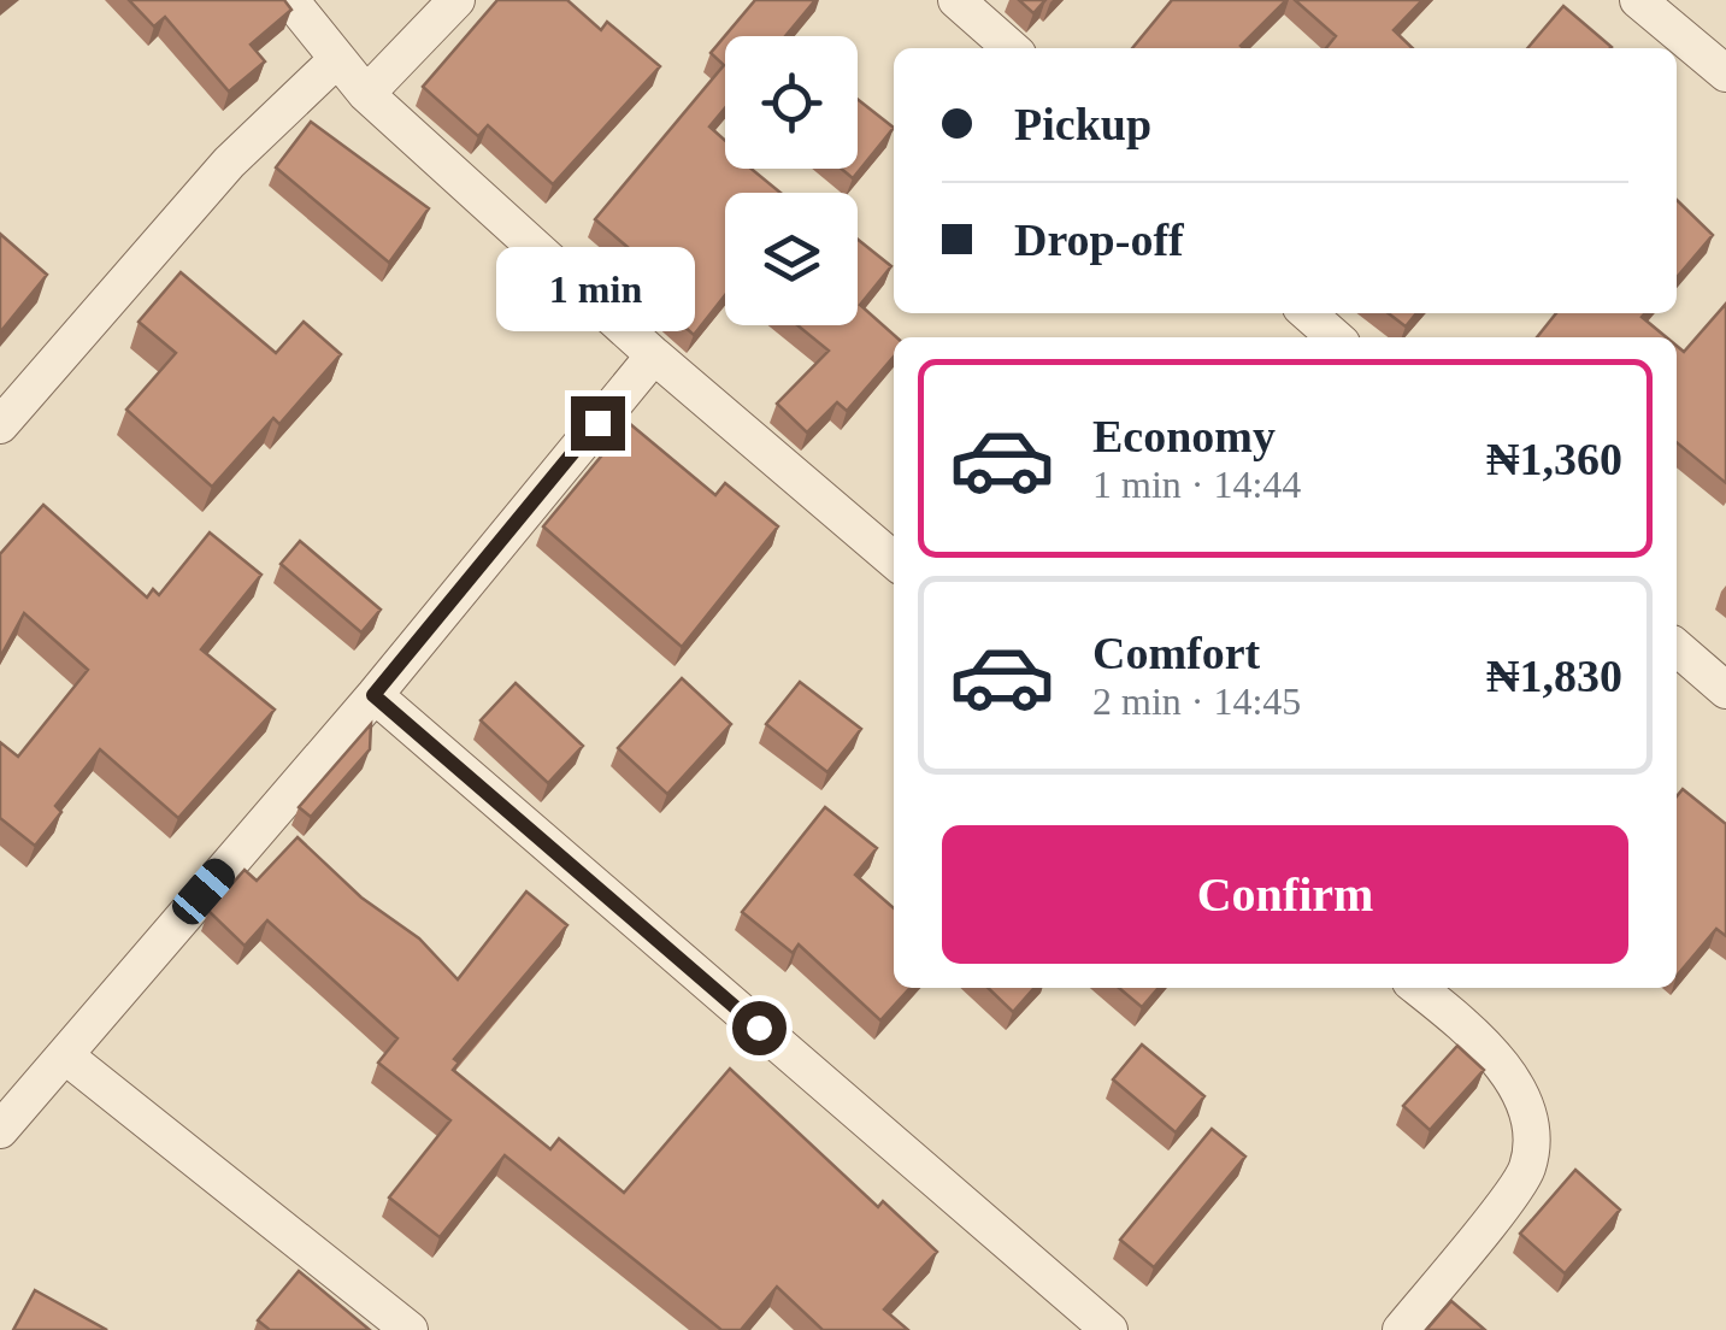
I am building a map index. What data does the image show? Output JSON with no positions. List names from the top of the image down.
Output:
{
  "page": {
    "banner": ["Pickup", "Drop-off"],
    "bubble": "1 min",
    "list": [
      {
        "name": "Economy",
        "note": "1 min · 14:44",
        "value": "₦1,360"
      },
      {
        "name": "Comfort",
        "note": "2 min · 14:45",
        "value": "₦1,830"
      }
    ],
    "buttons": "Confirm"
  }
}
